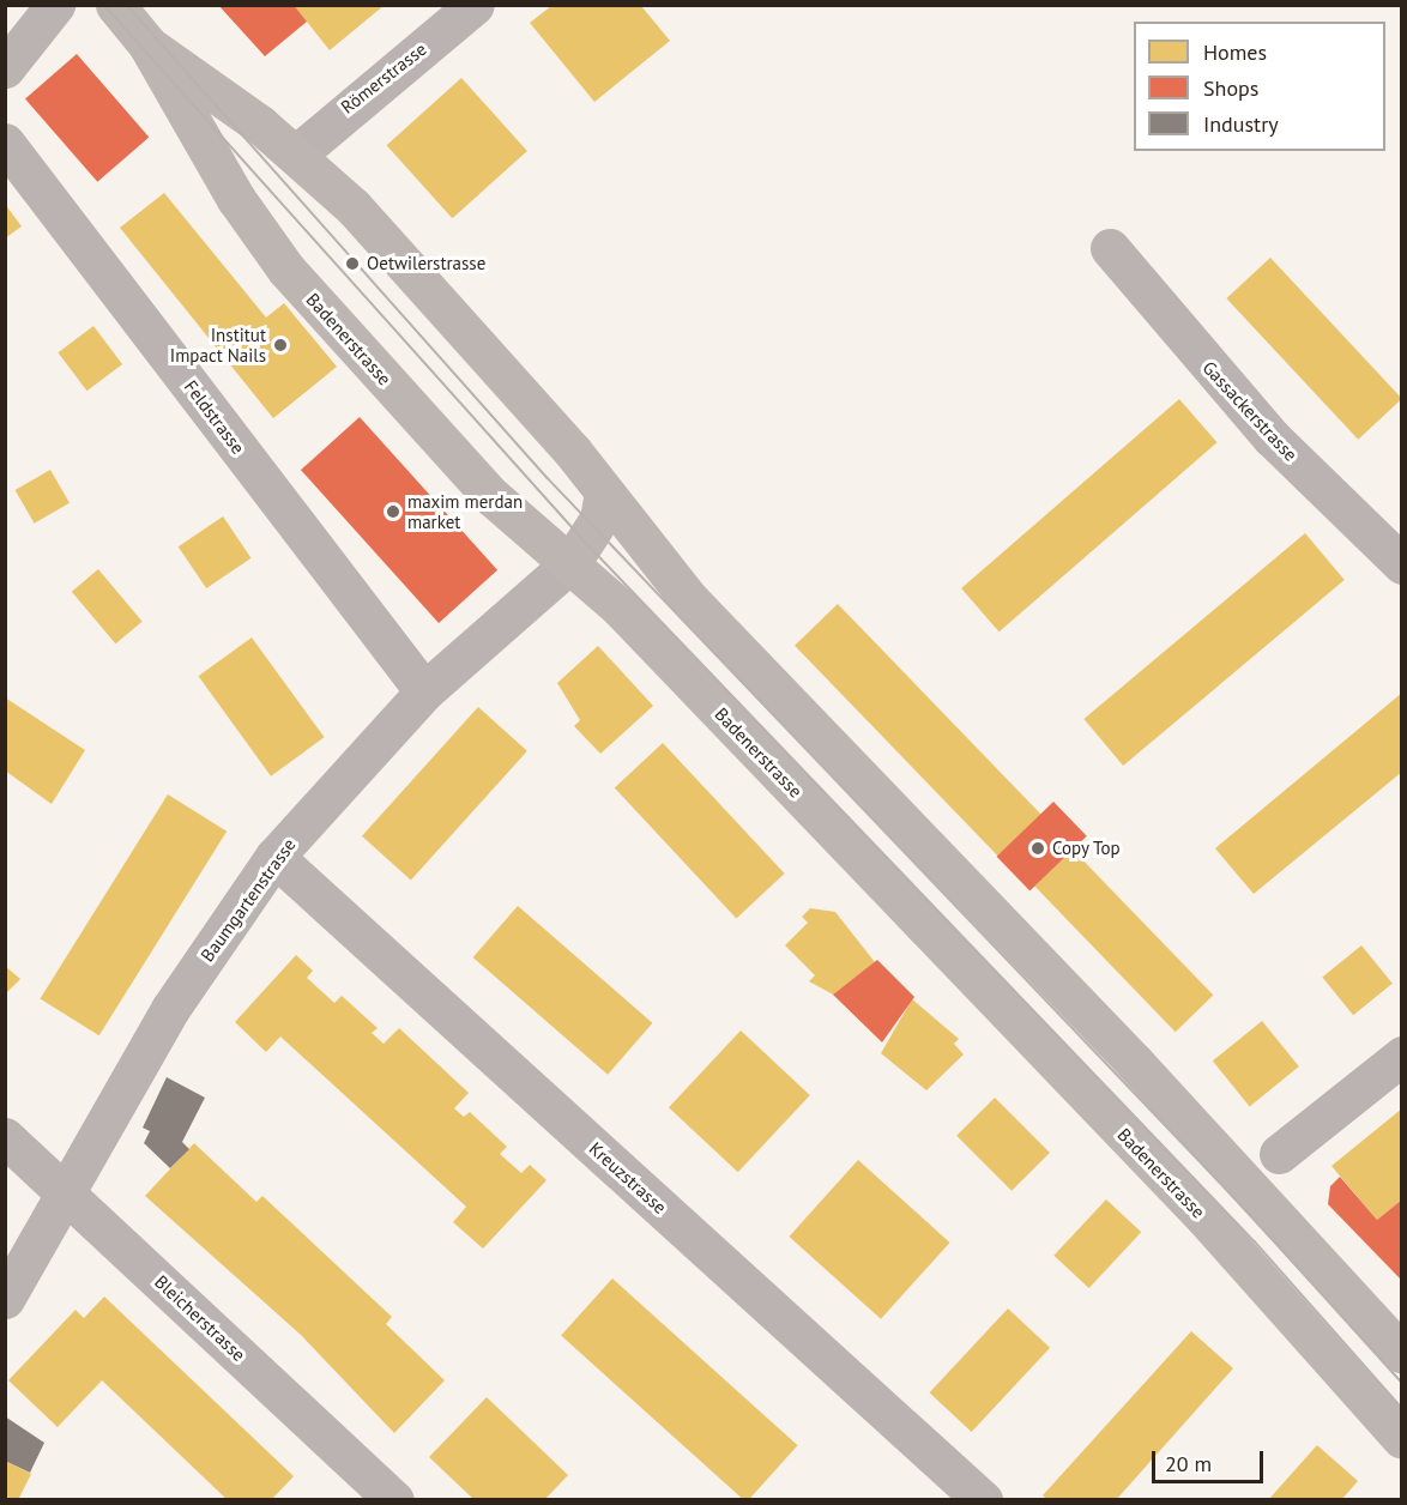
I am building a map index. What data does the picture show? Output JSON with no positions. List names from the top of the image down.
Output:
{
  "streets": {
    "main road": ["Badenerstrasse"],
    "street": [
      "Römerstrasse",
      "Gassackerstrasse",
      "Feldstrasse",
      "Baumgartenstrasse",
      "Kreuzstrasse",
      "Bleicherstrasse"
    ]
  },
  "crossings": [
    ["Römerstrasse", "Badenerstrasse"],
    ["Badenerstrasse", "Baumgartenstrasse"],
    ["Feldstrasse", "Baumgartenstrasse"],
    ["Baumgartenstrasse", "Kreuzstrasse"],
    ["Baumgartenstrasse", "Bleicherstrasse"]
  ],
  "places": [
    "Oetwilerstrasse",
    "Institut Impact Nails",
    "maxim merdan market",
    "Copy Top"
  ],
  "legend": ["Homes", "Shops", "Industry"],
  "scale_bar": "20 m"
}
